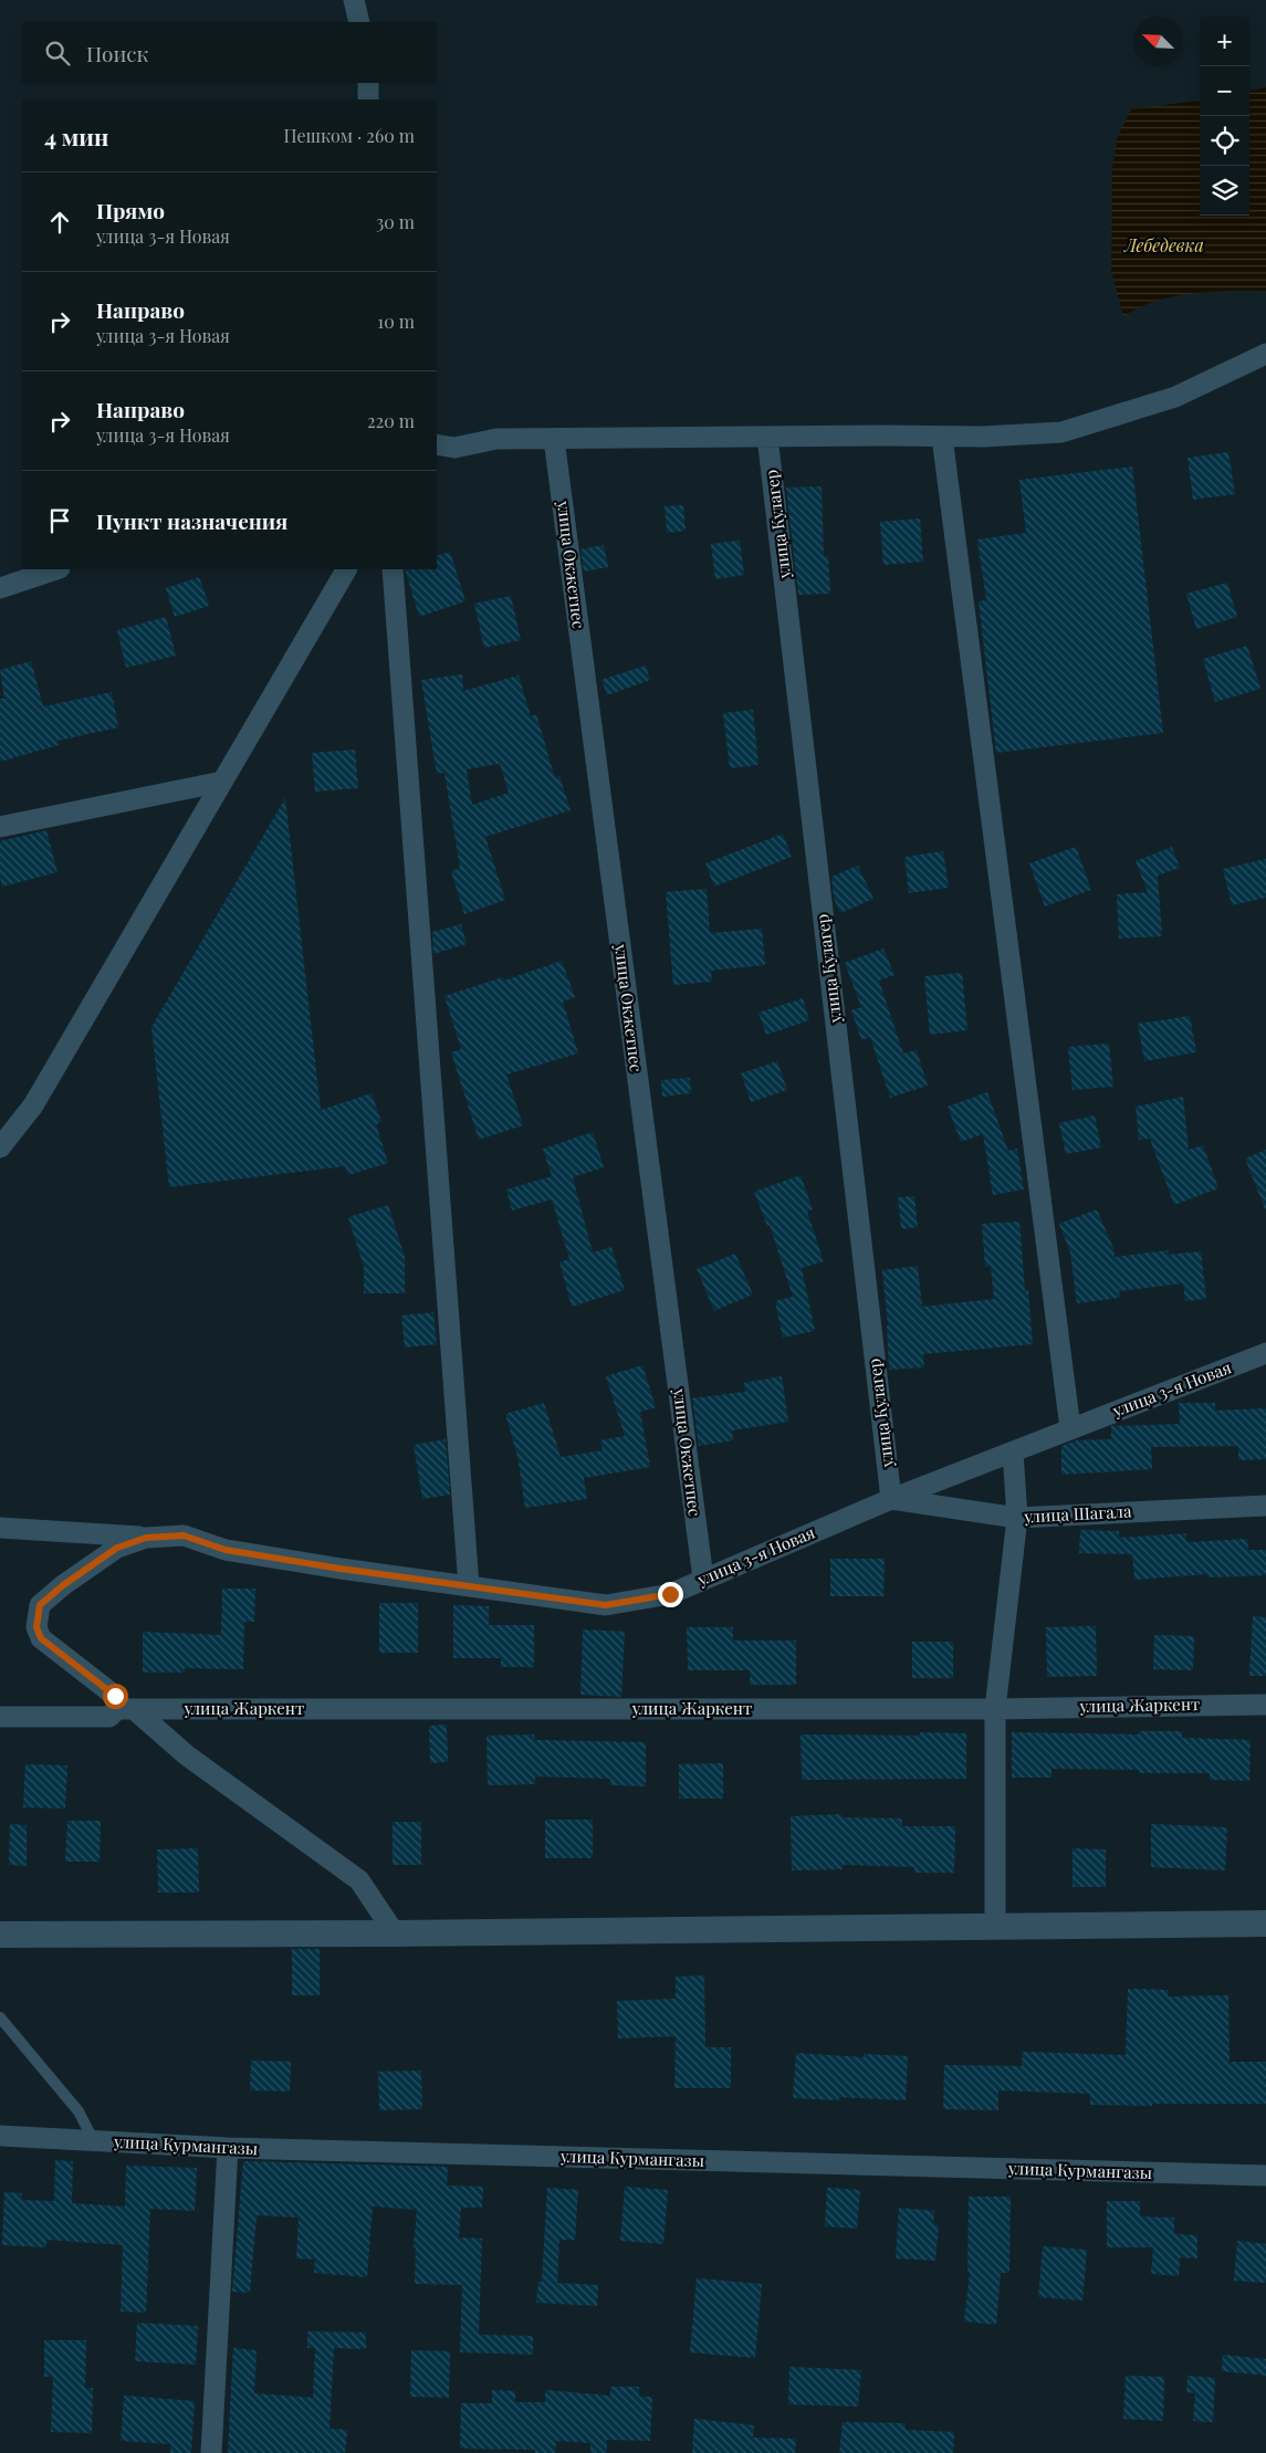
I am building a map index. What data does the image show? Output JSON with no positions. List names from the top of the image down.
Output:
{
  "streets": {
    "street": [
      "улица Кулагер",
      "улица Окжетпес",
      "улица 3-я Новая",
      "улица Шагала",
      "улица Жаркент",
      "улица Курмангазы"
    ]
  },
  "crossings": [
    ["улица Кулагер", "улица 3-я Новая"],
    ["улица Кулагер", "улица Шагала"],
    ["улица Окжетпес", "улица 3-я Новая"],
    ["улица 3-я Новая", "улица Шагала"],
    ["улица 3-я Новая", "улица Жаркент"]
  ],
  "water": ["Лебедевка"],
  "north": "top left",
  "page": {
    "map_buttons": ["+", "−"],
    "search": "Поиск",
    "heading": ["4 мин", "Пешком · 260 m"],
    "list": [
      ["Прямо", "улица 3-я Новая", "30 m"],
      ["Направо", "улица 3-я Новая", "10 m"],
      ["Направо", "улица 3-я Новая", "220 m"],
      "Пункт назначения"
    ]
  }
}
